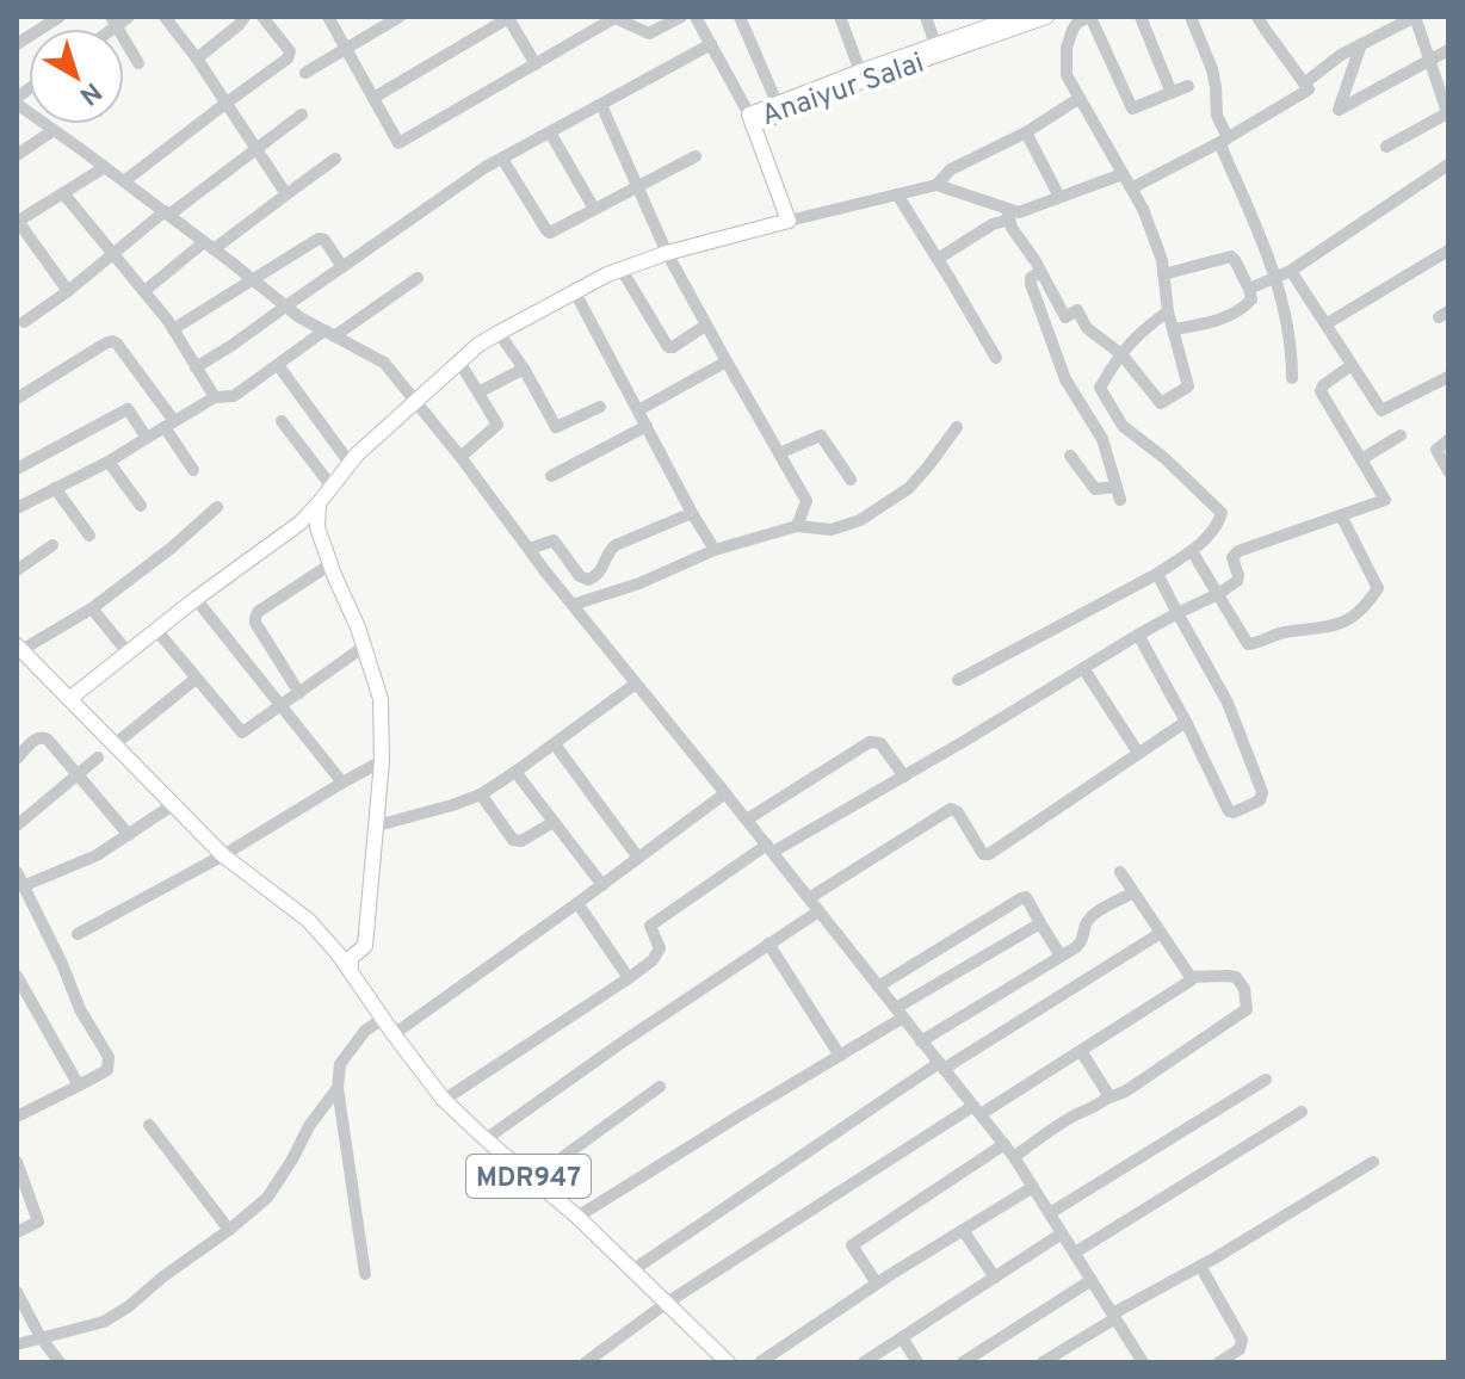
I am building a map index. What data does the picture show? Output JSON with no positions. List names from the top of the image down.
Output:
{
  "streets": {
    "main road": ["Anaiyur Salai", "MDR947"]
  },
  "north": "bottom right"
}
